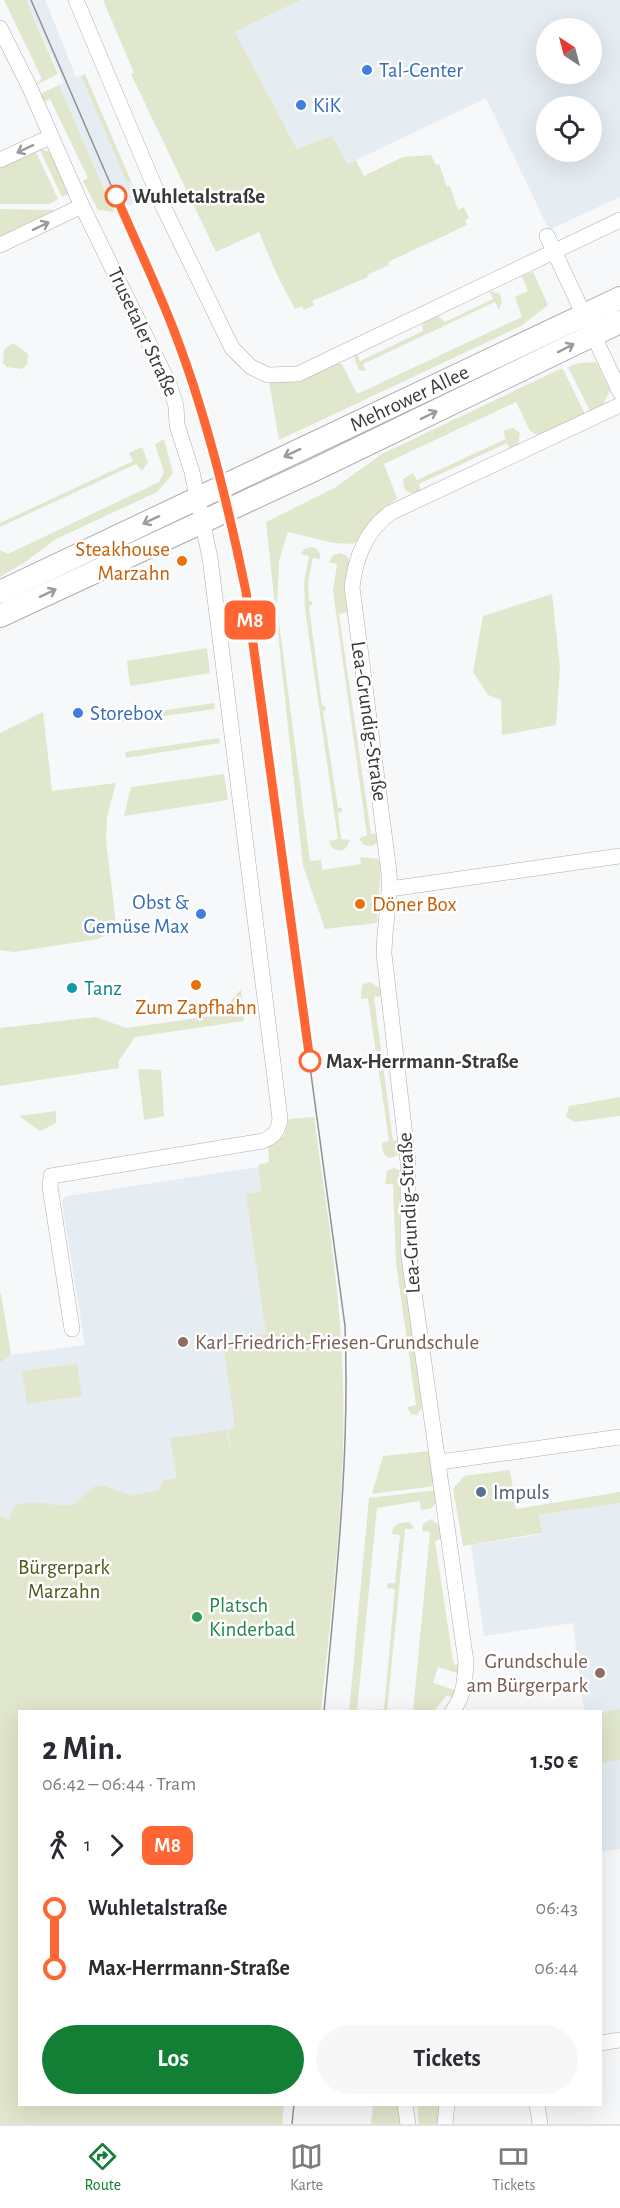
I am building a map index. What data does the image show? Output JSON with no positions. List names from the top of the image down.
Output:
{
  "streets": {
    "main road": ["Mehrower Allee"],
    "street": ["Trusetaler Straße", "Lea-Grundig-Straße"]
  },
  "crossings": [
    ["Trusetaler Straße", "Mehrower Allee"]
  ],
  "parks": ["Bürgerpark Marzahn"],
  "places": [
    "Tal-Center",
    "KiK",
    "Wuhletalstraße",
    "Steakhouse Marzahn",
    "Storebox",
    "Döner Box",
    "Obst & Gemüse Max",
    "Zum Zapfhahn",
    "Tanz",
    "Max-Herrmann-Straße",
    "Karl-Friedrich-Friesen-Grundschule",
    "Impuls",
    "Platsch Kinderbad",
    "Grundschule am Bürgerpark"
  ],
  "lines": ["tram line M8"],
  "north": "top left",
  "page": {
    "on_map": "M8",
    "heading": ["2 Min.", "06:42 – 06:44 · Tram", "1.50 €"],
    "legs": ["1", "M8"],
    "list": [
      {
        "name": "Wuhletalstraße",
        "value": "06:43"
      },
      {
        "name": "Max-Herrmann-Straße",
        "value": "06:44"
      }
    ],
    "buttons": ["Los", "Tickets"],
    "tabs": ["Route", "Karte", "Tickets"]
  }
}
